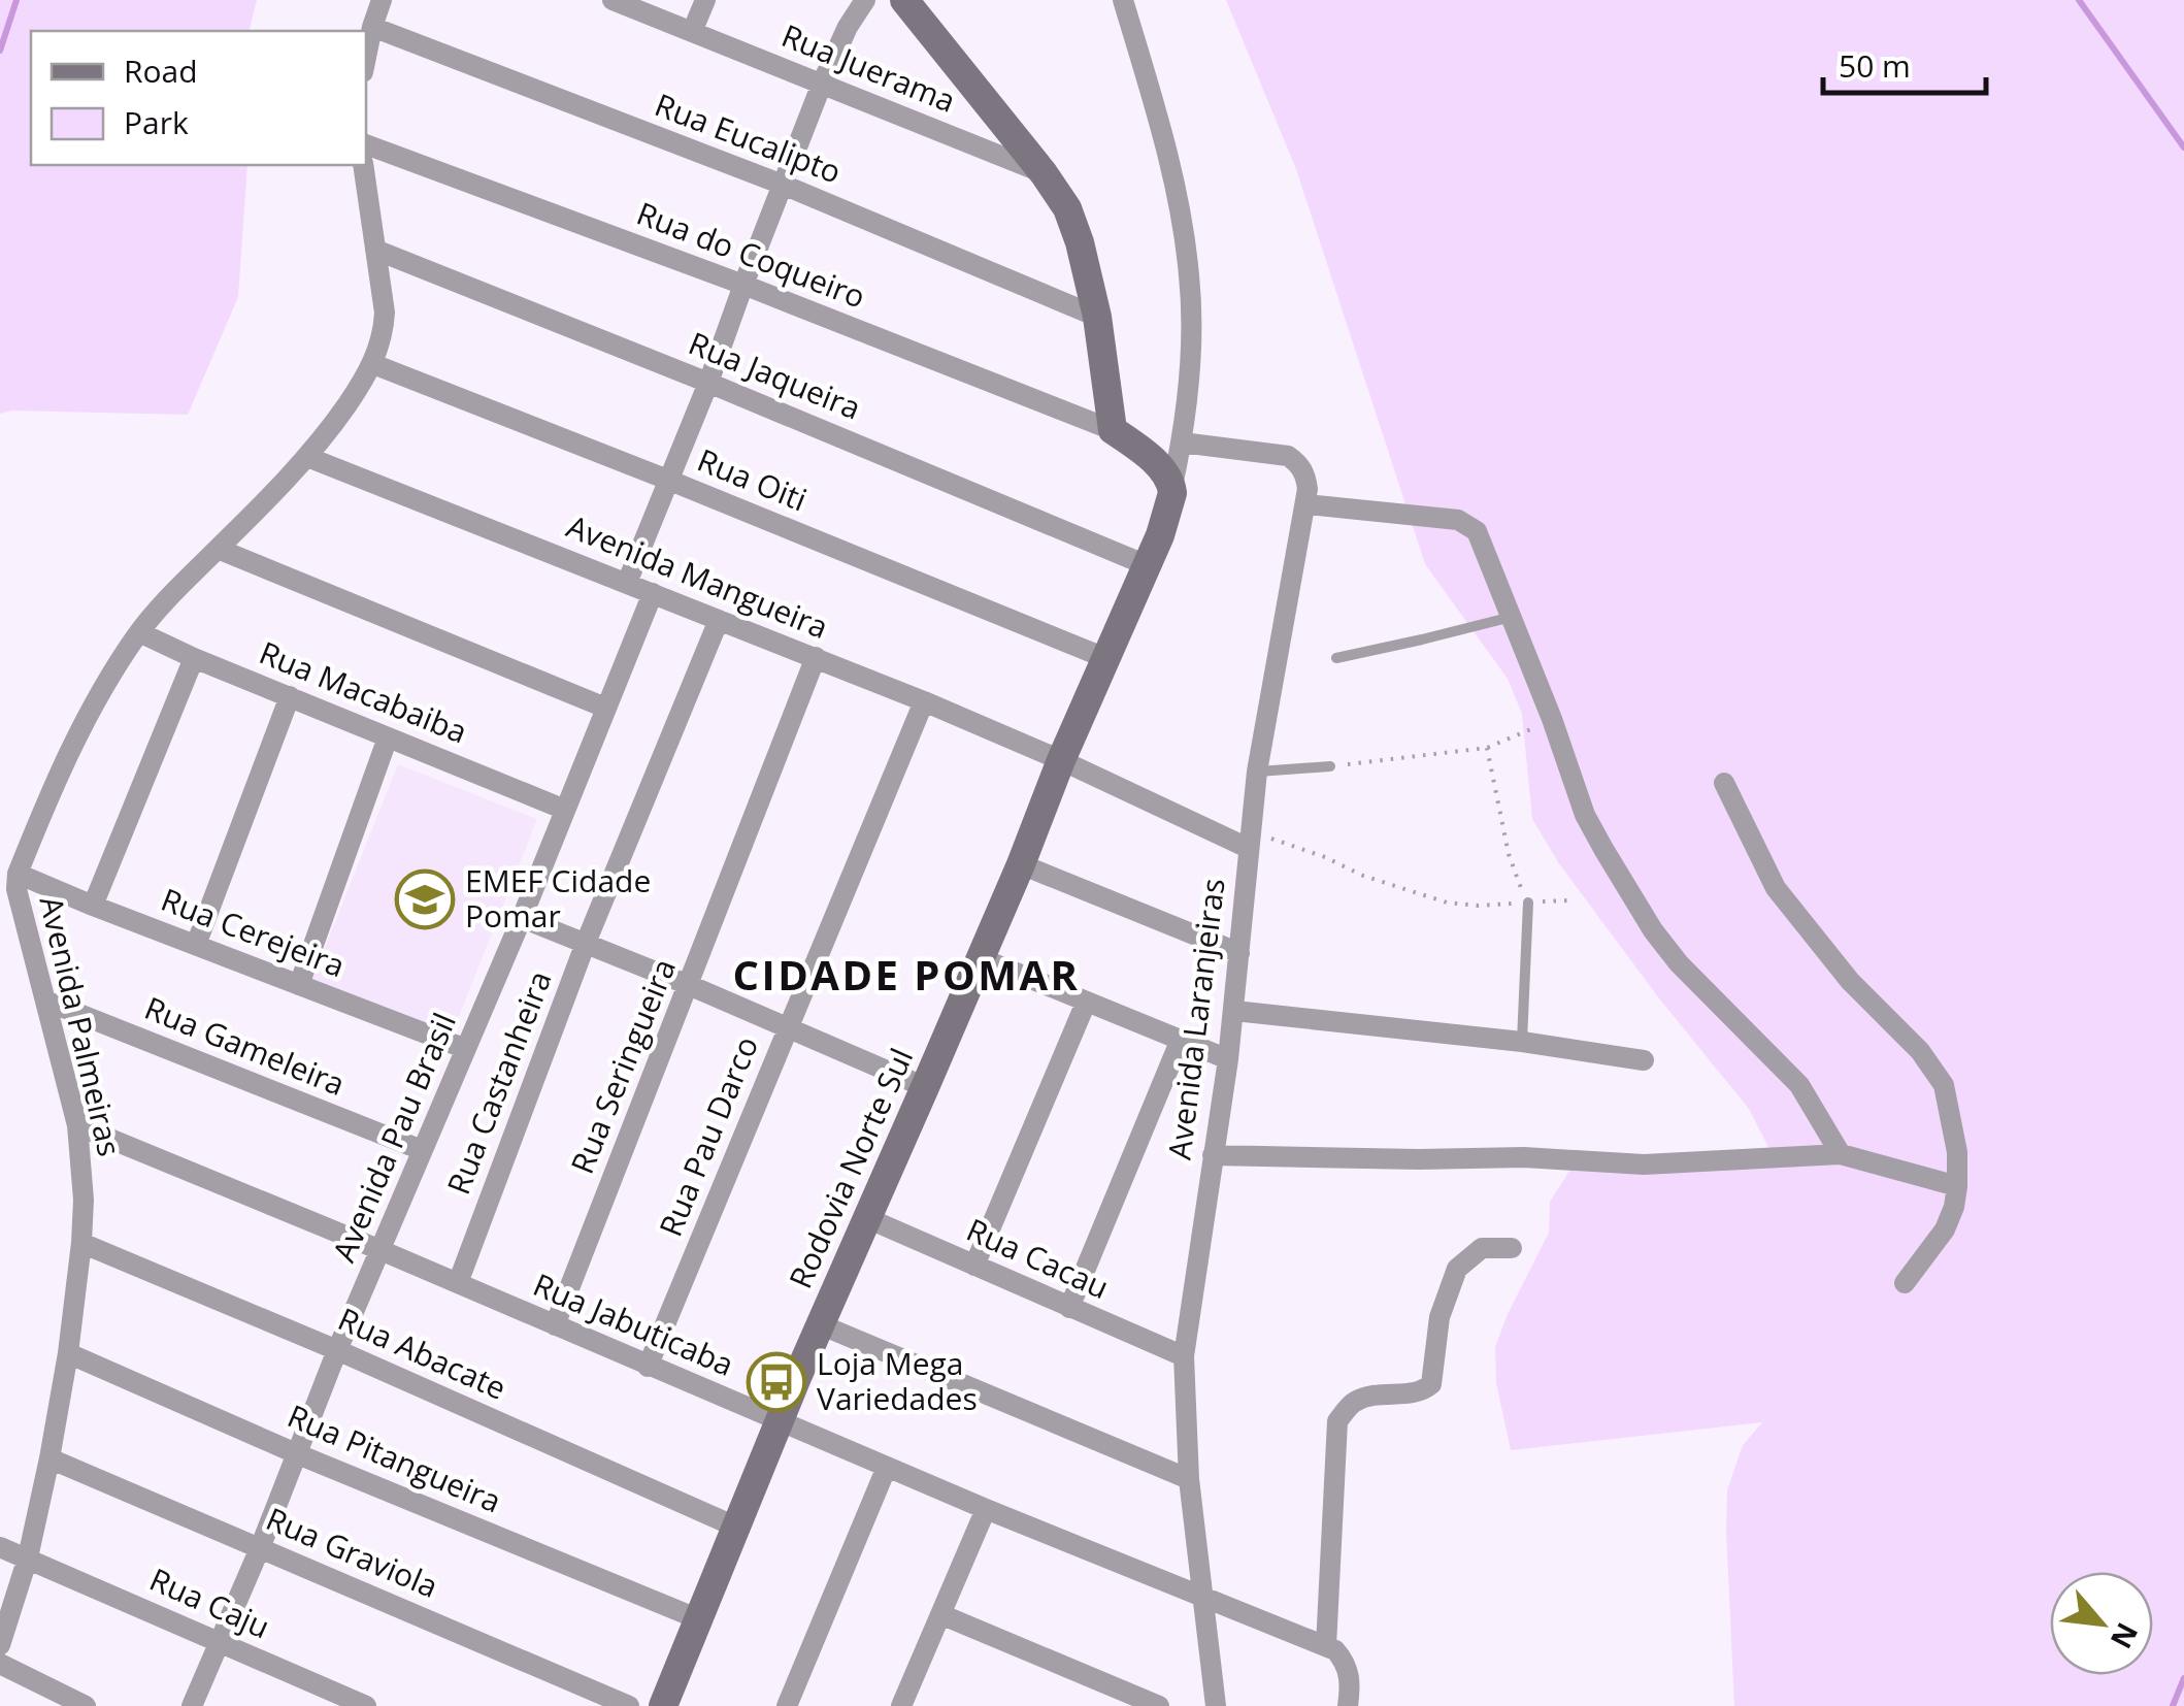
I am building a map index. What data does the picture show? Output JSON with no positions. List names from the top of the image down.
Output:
{
  "streets": {
    "street": [
      "Rua Juerama",
      "Rua Eucalipto",
      "Rua do Coqueiro",
      "Rua Jaqueira",
      "Rua Oiti",
      "Avenida Mangueira",
      "Rua Macabaiba",
      "Rua Cerejeira",
      "Avenida Laranjeiras",
      "Avenida Palmeiras",
      "Rua Gameleira",
      "Rua Seringueira",
      "Rua Castanheira",
      "Rua Pau Darco",
      "Avenida Pau Brasil",
      "Rodovia Norte Sul",
      "Rua Cacau",
      "Rua Jabuticaba",
      "Rua Abacate",
      "Rua Pitangueira",
      "Rua Graviola",
      "Rua Caju"
    ]
  },
  "crossings": [
    ["Rua Jaqueira", "Avenida Palmeiras"],
    ["Rua Jaqueira", "Rodovia Norte Sul"],
    ["Rua Oiti", "Avenida Palmeiras"],
    ["Rua Oiti", "Rodovia Norte Sul"],
    ["Avenida Mangueira", "Avenida Laranjeiras"],
    ["Avenida Mangueira", "Avenida Palmeiras"],
    ["Avenida Mangueira", "Rua Seringueira"],
    ["Avenida Mangueira", "Rua Castanheira"],
    ["Avenida Mangueira", "Rua Pau Darco"],
    ["Avenida Mangueira", "Avenida Pau Brasil"],
    ["Avenida Mangueira", "Rodovia Norte Sul"],
    ["Rua Macabaiba", "Avenida Palmeiras"],
    ["Rua Macabaiba", "Avenida Pau Brasil"],
    ["Rua Cerejeira", "Avenida Palmeiras"],
    ["Rua Cerejeira", "Avenida Pau Brasil"],
    ["Avenida Laranjeiras", "Rodovia Norte Sul"],
    ["Avenida Laranjeiras", "Rua Cacau"],
    ["Avenida Laranjeiras", "Rua Jabuticaba"],
    ["Avenida Palmeiras", "Rua Gameleira"],
    ["Avenida Palmeiras", "Rua Jabuticaba"],
    ["Avenida Palmeiras", "Rua Abacate"],
    ["Avenida Palmeiras", "Rua Pitangueira"],
    ["Avenida Palmeiras", "Rua Graviola"],
    ["Avenida Palmeiras", "Rua Caju"],
    ["Rua Gameleira", "Avenida Pau Brasil"],
    ["Rua Seringueira", "Rua Jabuticaba"],
    ["Rua Castanheira", "Rua Jabuticaba"],
    ["Rua Pau Darco", "Rua Jabuticaba"],
    ["Avenida Pau Brasil", "Rua Jabuticaba"],
    ["Avenida Pau Brasil", "Rua Abacate"],
    ["Avenida Pau Brasil", "Rua Pitangueira"],
    ["Avenida Pau Brasil", "Rua Graviola"],
    ["Avenida Pau Brasil", "Rua Caju"],
    ["Rodovia Norte Sul", "Rua Cacau"],
    ["Rodovia Norte Sul", "Rua Jabuticaba"],
    ["Rodovia Norte Sul", "Rua Abacate"],
    ["Rodovia Norte Sul", "Rua Pitangueira"]
  ],
  "districts": ["CIDADE POMAR"],
  "places": {
    "school or university": ["EMEF Cidade Pomar"],
    "bus stop": ["Loja Mega Variedades"]
  },
  "legend": ["Road", "Park"],
  "scale_bar": "50 m",
  "north": "bottom right"
}
